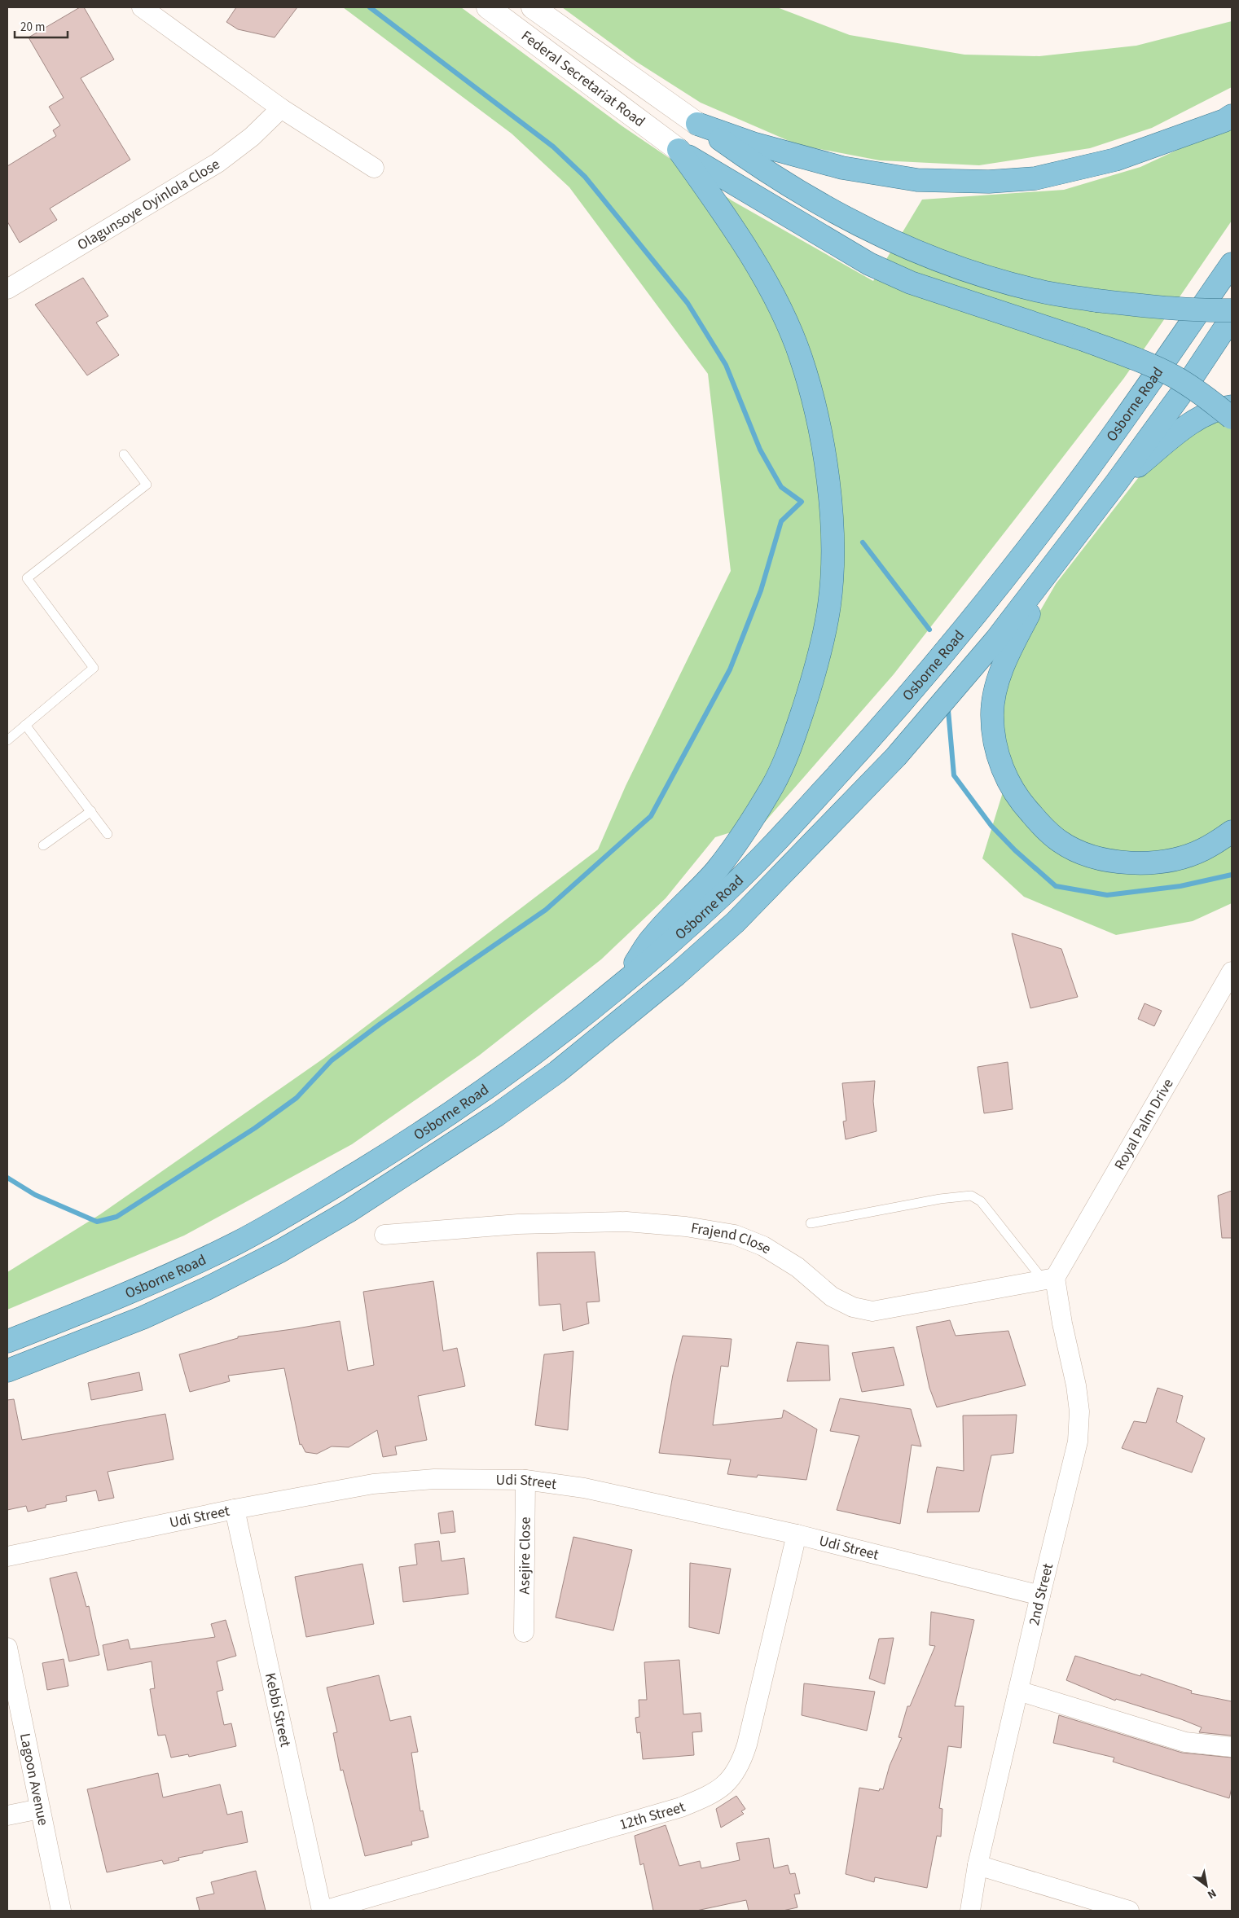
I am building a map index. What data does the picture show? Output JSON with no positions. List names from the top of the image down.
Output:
{
  "streets": {
    "main road": ["Federal Secretariat Road", "Osborne Road"],
    "street": [
      "Olagunsoye Oyinlola Close",
      "Royal Palm Drive",
      "Frajend Close",
      "Udi Street",
      "Asejire Close",
      "2nd Street",
      "Kebbi Street",
      "Lagoon Avenue",
      "12th Street"
    ]
  },
  "crossings": [
    ["Royal Palm Drive", "Frajend Close"],
    ["Royal Palm Drive", "2nd Street"],
    ["Frajend Close", "2nd Street"],
    ["Udi Street", "Asejire Close"],
    ["Udi Street", "2nd Street"],
    ["Udi Street", "Kebbi Street"],
    ["Udi Street", "12th Street"],
    ["Kebbi Street", "12th Street"]
  ],
  "scale_bar": "20 m",
  "north": "bottom right"
}
